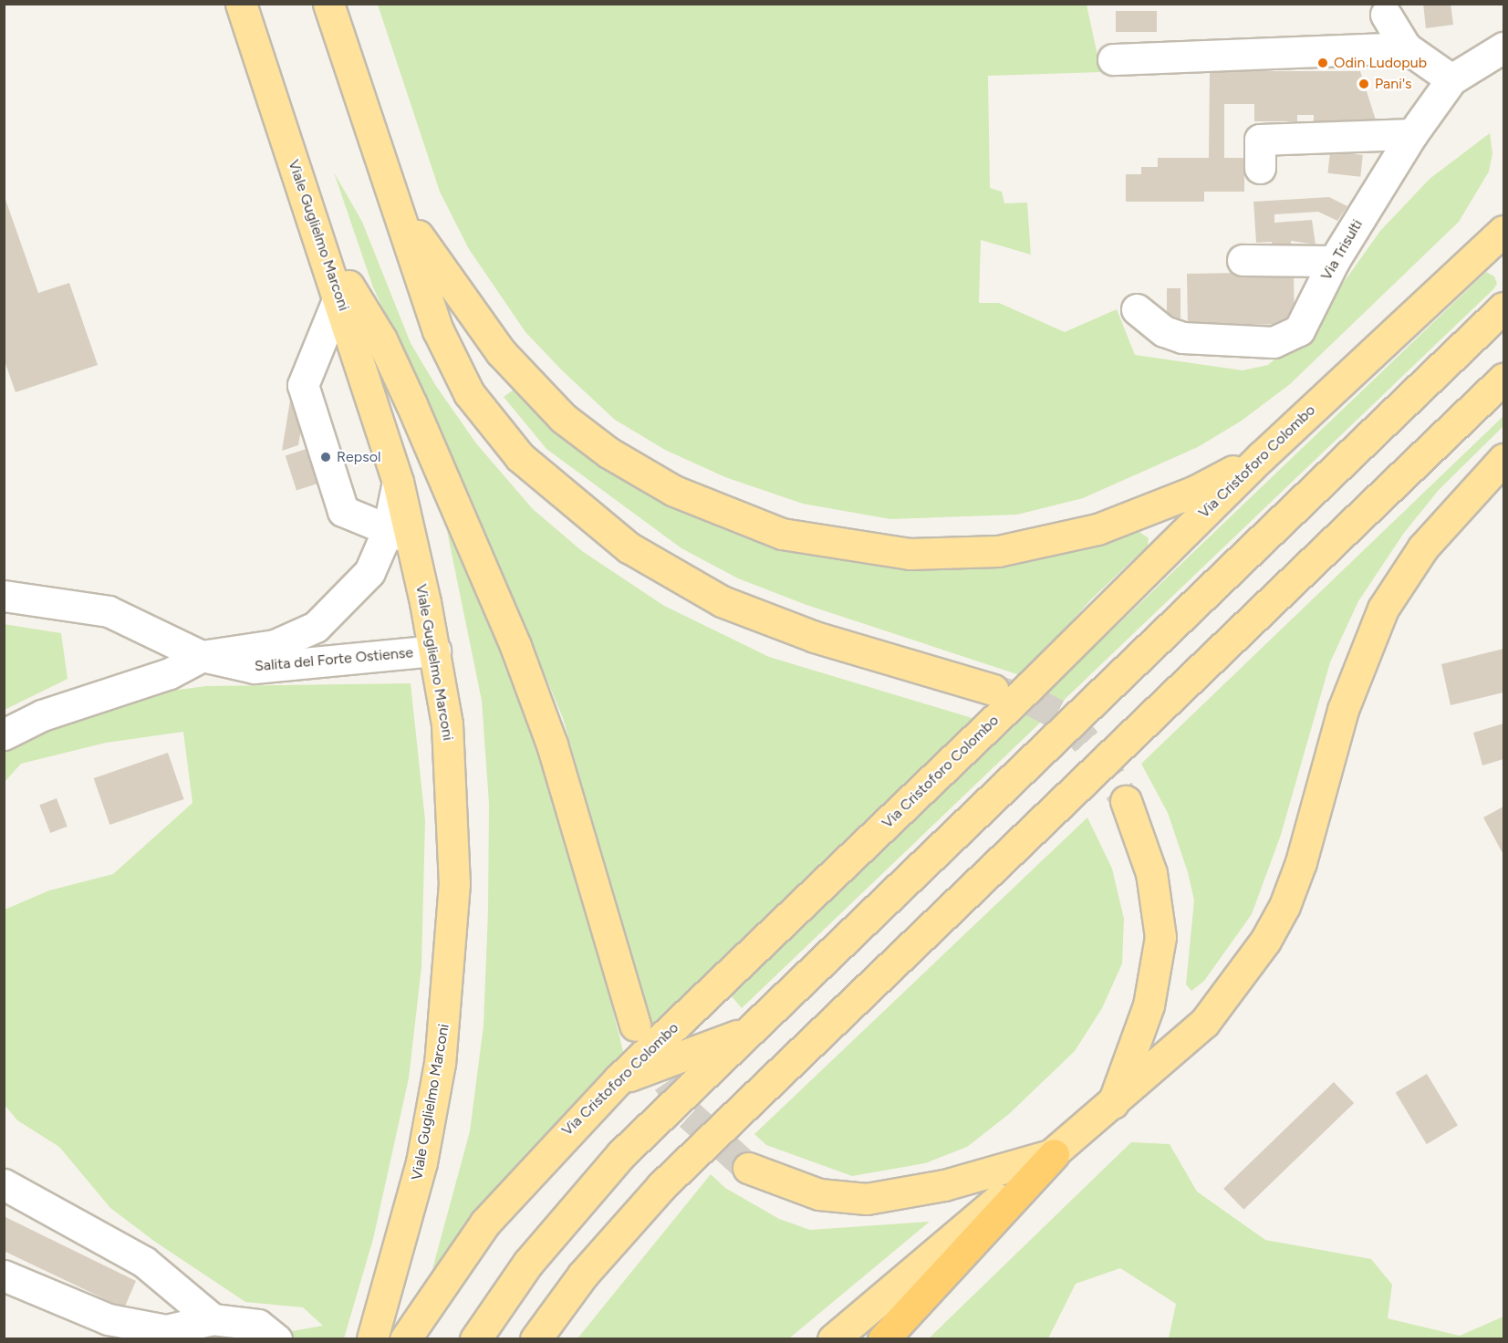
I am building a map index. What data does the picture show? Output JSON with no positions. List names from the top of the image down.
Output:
{
  "streets": {
    "main road": ["Viale Guglielmo Marconi", "Via Cristoforo Colombo"],
    "street": ["Via Trisulti", "Salita del Forte Ostiense"]
  },
  "crossings": [
    ["Viale Guglielmo Marconi", "Salita del Forte Ostiense"]
  ],
  "places": ["Odin Ludopub", "Pani's", "Repsol"]
}
